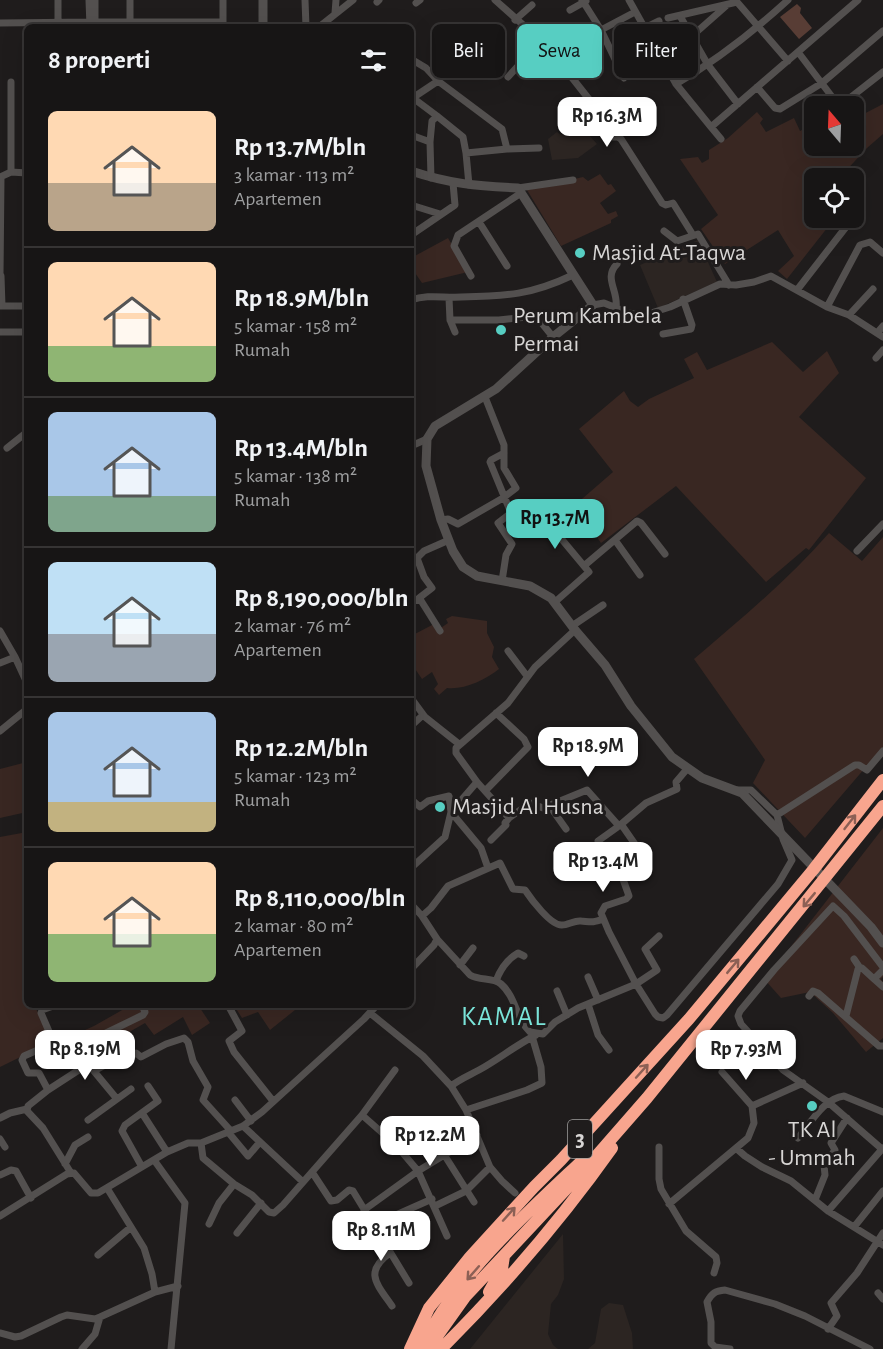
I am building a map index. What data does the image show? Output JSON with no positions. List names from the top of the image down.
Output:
{
  "streets": {
    "highway": ["3"]
  },
  "districts": ["KAMAL"],
  "places": [
    "Masjid At-Taqwa",
    "Perum Kambela Permai",
    "Masjid Al Husna",
    "TK Al - Ummah"
  ],
  "north": "top",
  "page": {
    "chip": ["Beli", "Sewa", "Filter"],
    "heading": "8 properti",
    "list": [
      {
        "name": "Rp 13.7M/bln",
        "note": "3 kamar · 113 m² · Apartemen"
      },
      {
        "name": "Rp 18.9M/bln",
        "note": "5 kamar · 158 m² · Rumah"
      },
      {
        "name": "Rp 13.4M/bln",
        "note": "5 kamar · 138 m² · Rumah"
      },
      {
        "name": "Rp 8,190,000/bln",
        "note": "2 kamar · 76 m² · Apartemen"
      },
      {
        "name": "Rp 12.2M/bln",
        "note": "5 kamar · 123 m² · Rumah"
      },
      {
        "name": "Rp 8,110,000/bln",
        "note": "2 kamar · 80 m² · Apartemen"
      }
    ],
    "price": [
      "Rp 16.3M",
      "Rp 13.7M",
      "Rp 18.9M",
      "Rp 13.4M",
      "Rp 8.19M",
      "Rp 7.93M",
      "Rp 12.2M",
      "Rp 8.11M"
    ]
  }
}
